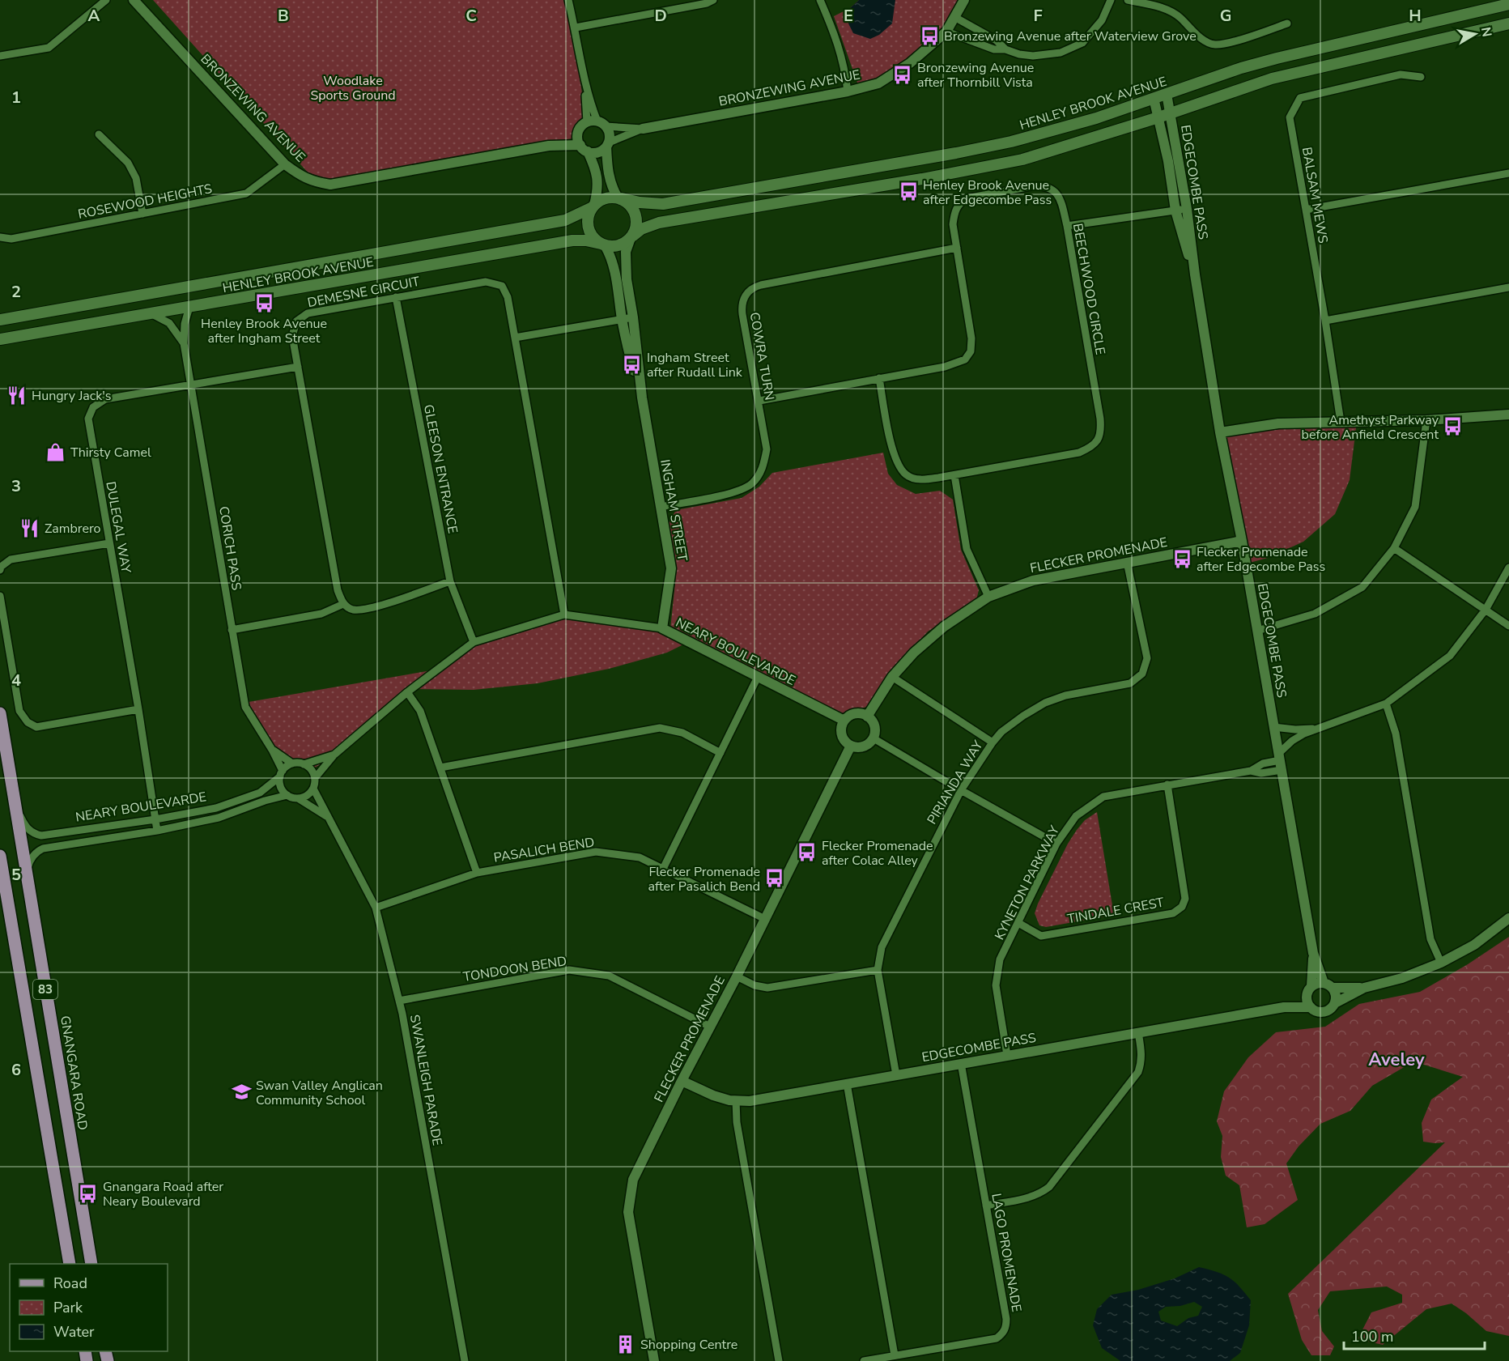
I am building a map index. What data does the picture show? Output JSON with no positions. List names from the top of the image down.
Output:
{
  "streets": {
    "main road": ["HENLEY BROOK AVENUE", "83", "GNANGARA ROAD"],
    "street": [
      "BRONZEWING AVENUE",
      "EDGECOMBE PASS",
      "BALSAM MEWS",
      "ROSEWOOD HEIGHTS",
      "BEECHWOOD CIRCLE",
      "DEMESNE CIRCUIT",
      "COWRA TURN",
      "GLEESON ENTRANCE",
      "INGHAM STREET",
      "DULEGAL WAY",
      "CORICH PASS",
      "FLECKER PROMENADE",
      "NEARY BOULEVARDE",
      "PIRIANDA WAY",
      "PASALICH BEND",
      "KYNETON PARKWAY",
      "TINDALE CREST",
      "TONDOON BEND",
      "SWANLEIGH PARADE",
      "LAGO PROMENADE"
    ]
  },
  "crossings": [
    ["BRONZEWING AVENUE", "ROSEWOOD HEIGHTS"],
    ["HENLEY BROOK AVENUE", "EDGECOMBE PASS"],
    ["HENLEY BROOK AVENUE", "INGHAM STREET"],
    ["HENLEY BROOK AVENUE", "CORICH PASS"],
    ["EDGECOMBE PASS", "FLECKER PROMENADE"],
    ["EDGECOMBE PASS", "PIRIANDA WAY"],
    ["EDGECOMBE PASS", "KYNETON PARKWAY"],
    ["EDGECOMBE PASS", "LAGO PROMENADE"],
    ["BEECHWOOD CIRCLE", "COWRA TURN"],
    ["DEMESNE CIRCUIT", "GLEESON ENTRANCE"],
    ["DEMESNE CIRCUIT", "DULEGAL WAY"],
    ["DEMESNE CIRCUIT", "NEARY BOULEVARDE"],
    ["COWRA TURN", "INGHAM STREET"],
    ["GLEESON ENTRANCE", "NEARY BOULEVARDE"],
    ["INGHAM STREET", "NEARY BOULEVARDE"],
    ["DULEGAL WAY", "CORICH PASS"],
    ["DULEGAL WAY", "NEARY BOULEVARDE"],
    ["CORICH PASS", "NEARY BOULEVARDE"],
    ["CORICH PASS", "SWANLEIGH PARADE"],
    ["FLECKER PROMENADE", "NEARY BOULEVARDE"],
    ["FLECKER PROMENADE", "PIRIANDA WAY"],
    ["FLECKER PROMENADE", "PASALICH BEND"],
    ["FLECKER PROMENADE", "TONDOON BEND"],
    ["NEARY BOULEVARDE", "GNANGARA ROAD"],
    ["NEARY BOULEVARDE", "SWANLEIGH PARADE"],
    ["PASALICH BEND", "SWANLEIGH PARADE"],
    ["KYNETON PARKWAY", "TINDALE CREST"],
    ["TONDOON BEND", "SWANLEIGH PARADE"]
  ],
  "districts": ["Aveley"],
  "parks": ["Woodlake Sports Ground"],
  "places": {
    "bus stop": [
      "Bronzewing Avenue after Waterview Grove",
      "Bronzewing Avenue after Thornbill Vista",
      "Henley Brook Avenue after Edgecombe Pass",
      "Henley Brook Avenue after Ingham Street",
      "Ingham Street after Rudall Link",
      "Amethyst Parkway before Anfield Crescent",
      "Flecker Promenade after Edgecombe Pass",
      "Flecker Promenade after Colac Alley",
      "Flecker Promenade after Pasalich Bend",
      "Gnangara Road after Neary Boulevard"
    ],
    "restaurant": ["Hungry Jack's", "Zambrero"],
    "shop": ["Thirsty Camel"],
    "school or university": ["Swan Valley Anglican Community School"],
    "building": ["Shopping Centre"]
  },
  "legend": ["Road", "Park", "Water"],
  "scale_bar": "100 m",
  "north": "right",
  "grid": {
    "columns": [
      "A",
      "B",
      "C",
      "D",
      "E",
      "F",
      "G",
      "H"
    ],
    "rows": [
      "1",
      "2",
      "3",
      "4",
      "5",
      "6"
    ]
  }
}
